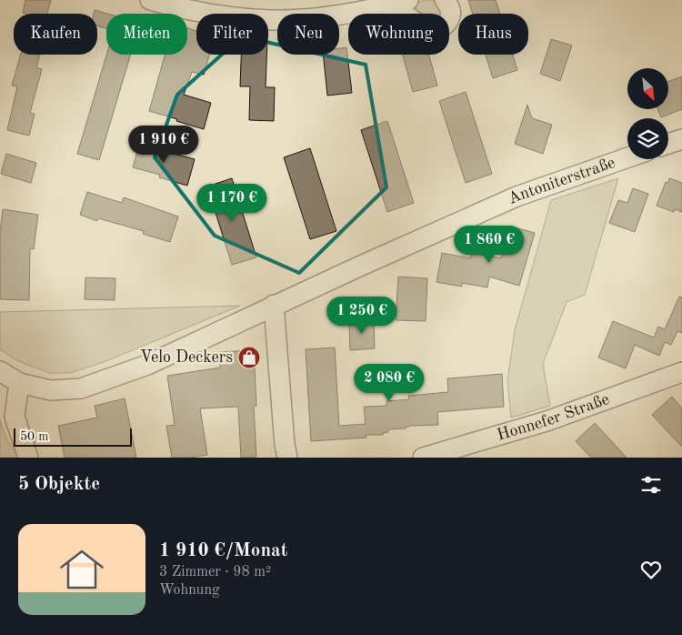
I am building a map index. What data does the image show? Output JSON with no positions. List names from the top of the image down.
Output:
{
  "streets": {
    "street": ["Antoniterstraße", "Honnefer Straße"]
  },
  "places": {
    "shop": ["Velo Deckers"]
  },
  "scale_bar": "50 m",
  "north": "bottom right",
  "page": {
    "chip": [
      "Kaufen",
      "Mieten",
      "Filter",
      "Neu",
      "Wohnung",
      "Haus"
    ],
    "price": [
      "1 910 €",
      "1 170 €",
      "1 860 €",
      "1 250 €",
      "2 080 €"
    ],
    "scale": "50 m",
    "heading": "5 Objekte",
    "list": [
      {
        "name": "1 910 €/Monat",
        "note": "3 Zimmer · 98 m² · Wohnung"
      }
    ]
  }
}
